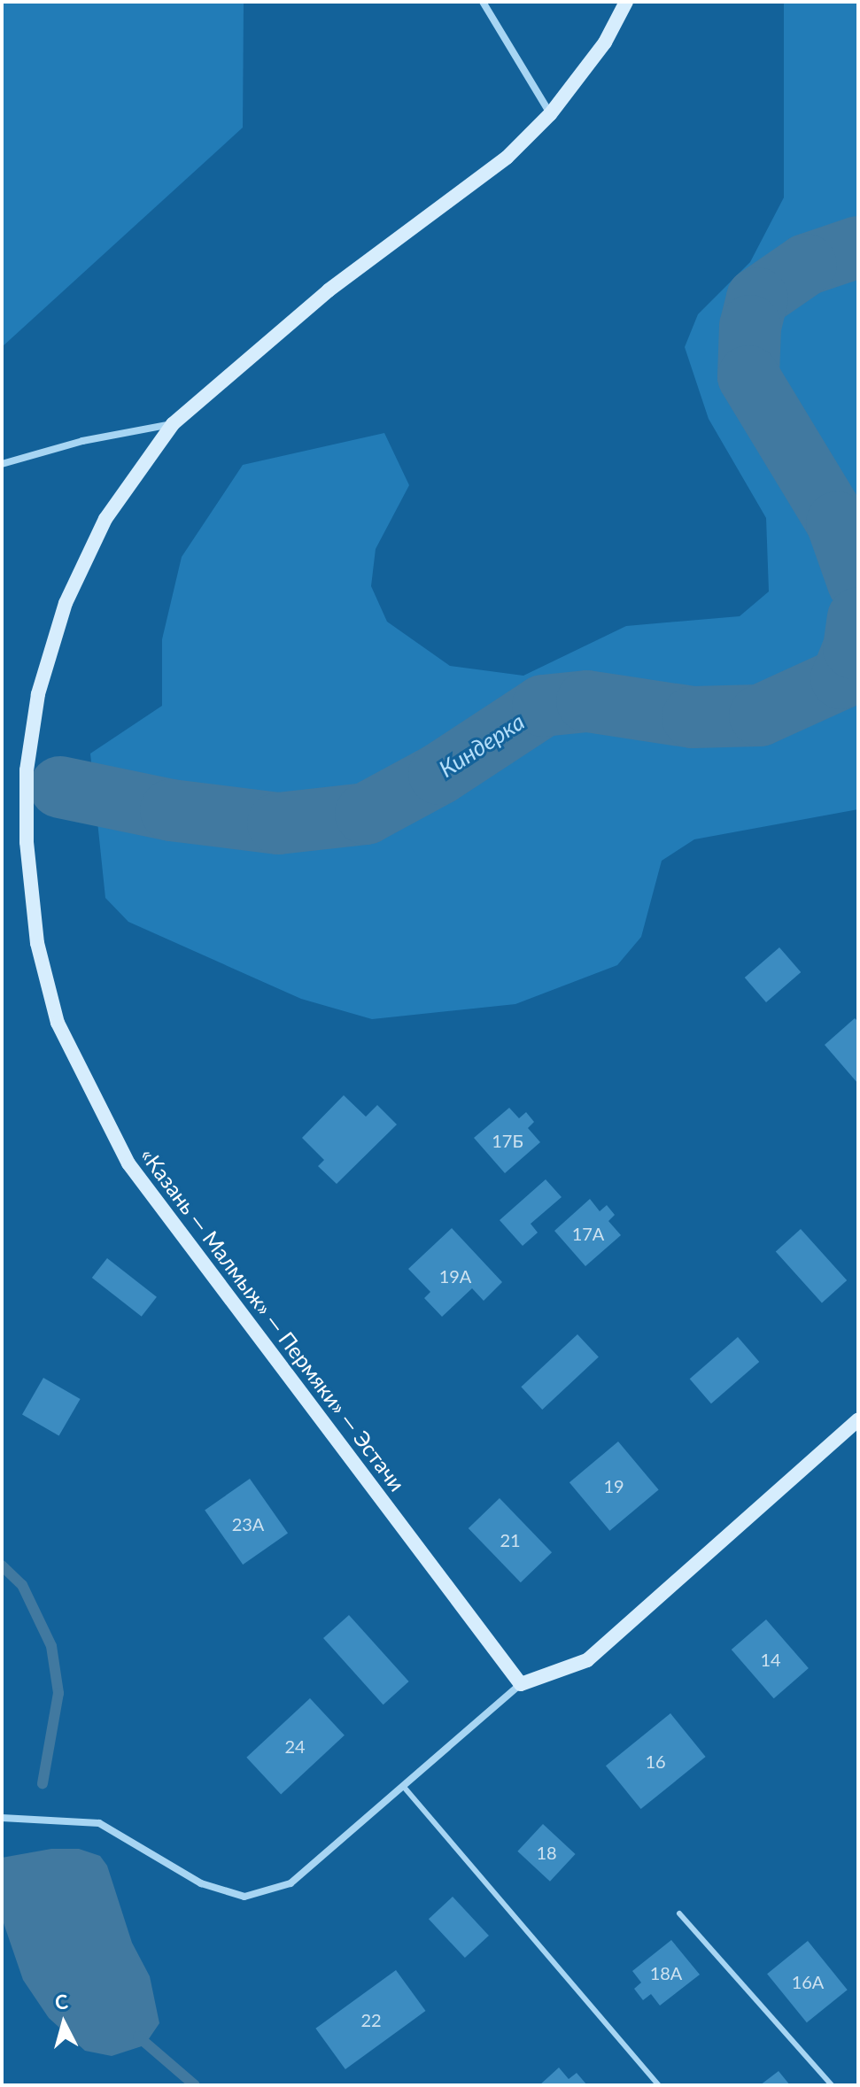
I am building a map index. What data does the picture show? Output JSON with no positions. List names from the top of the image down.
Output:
{
  "streets": {
    "street": ["«Казань — Малмыж» — Пермяки» — Эстачи"]
  },
  "water": ["Киндерка"],
  "house_numbers": [
    "17Б",
    "17А",
    "19А",
    "19",
    "23А",
    "21",
    "14",
    "24",
    "16",
    "18",
    "18А",
    "16А",
    "22"
  ],
  "north": "top"
}
